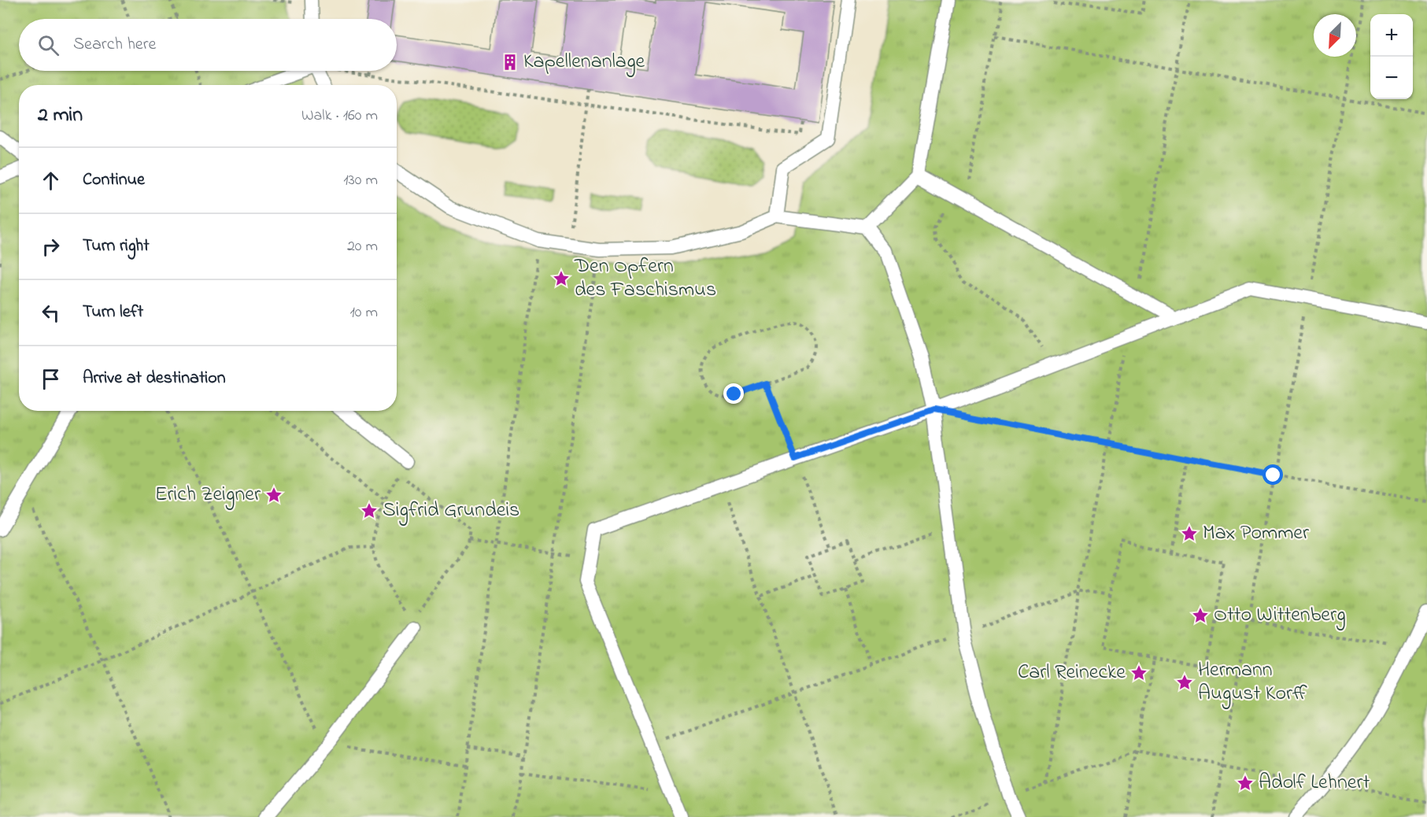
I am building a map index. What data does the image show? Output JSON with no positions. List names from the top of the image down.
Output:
{
  "places": {
    "building": ["Kapellenanlage"],
    "place": [
      "Den Opfern des Faschismus",
      "Erich Zeigner",
      "Sigfrid Grundeis",
      "Max Pommer",
      "Otto Wittenberg",
      "Carl Reinecke",
      "Hermann August Korff",
      "Adolf Lehnert"
    ]
  },
  "north": "bottom left",
  "page": {
    "map_buttons": ["+", "−"],
    "search": "Search here",
    "heading": ["2 min", "Walk · 160 m"],
    "list": [
      ["Continue", "130 m"],
      ["Turn right", "20 m"],
      ["Turn left", "10 m"],
      "Arrive at destination"
    ]
  }
}
